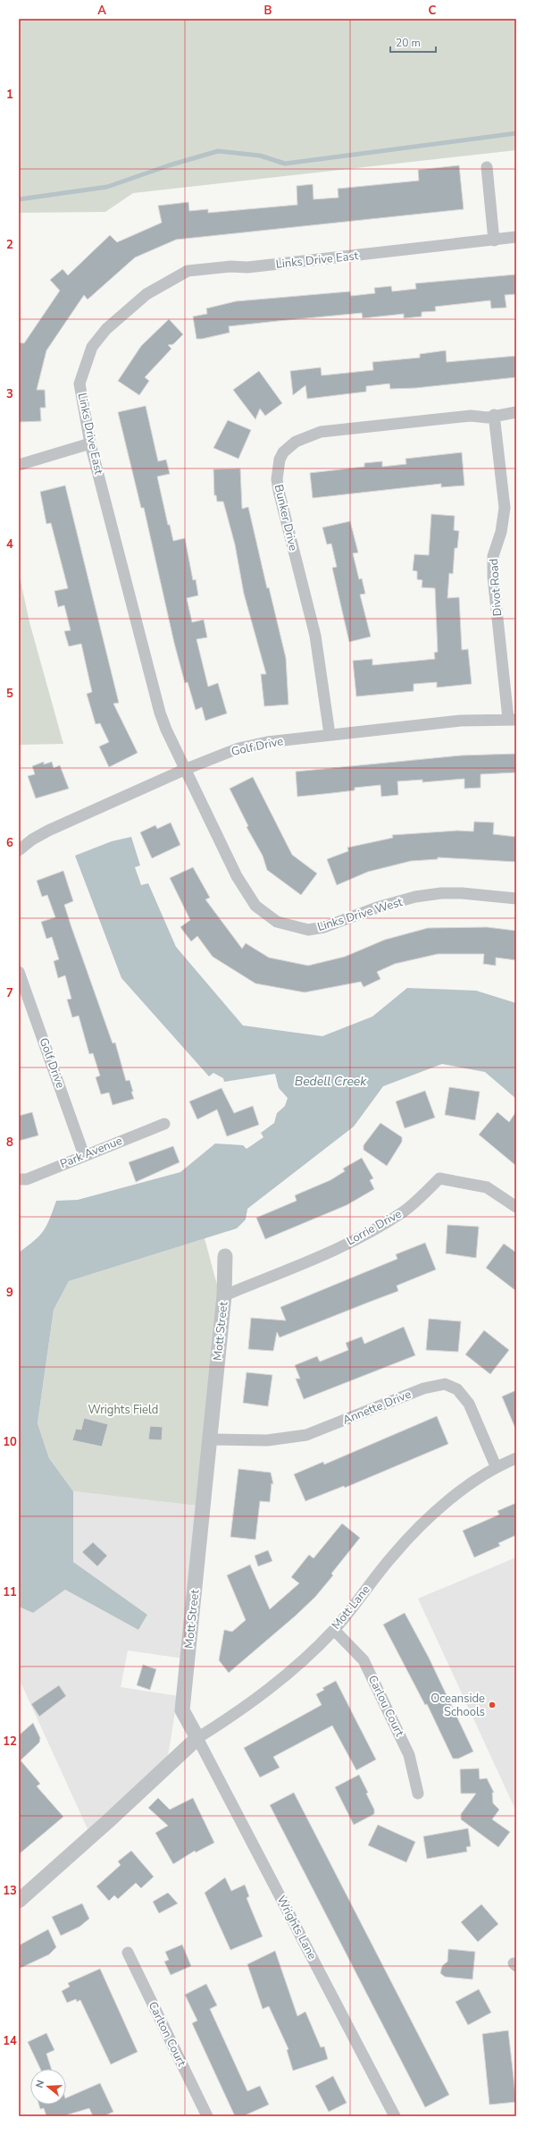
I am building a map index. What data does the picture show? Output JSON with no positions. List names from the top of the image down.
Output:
{
  "streets": {
    "street": [
      "Links Drive East",
      "Bunker Drive",
      "Divot Road",
      "Golf Drive",
      "Links Drive West",
      "Park Avenue",
      "Lorrie Drive",
      "Mott Street",
      "Annette Drive",
      "Mott Lane",
      "Carlou Court",
      "Wrights Lane",
      "Carlton Court"
    ]
  },
  "crossings": [
    ["Links Drive East", "Golf Drive"],
    ["Links Drive East", "Links Drive West"],
    ["Bunker Drive", "Divot Road"],
    ["Bunker Drive", "Golf Drive"],
    ["Divot Road", "Golf Drive"],
    ["Golf Drive", "Links Drive West"],
    ["Golf Drive", "Park Avenue"],
    ["Lorrie Drive", "Mott Street"],
    ["Mott Street", "Annette Drive"],
    ["Mott Street", "Mott Lane"],
    ["Mott Street", "Wrights Lane"],
    ["Annette Drive", "Mott Lane"],
    ["Mott Lane", "Carlou Court"],
    ["Mott Lane", "Wrights Lane"]
  ],
  "water": ["Bedell Creek"],
  "parks": ["Wrights Field"],
  "places": ["Oceanside Schools"],
  "scale_bar": "20 m",
  "north": "left",
  "grid": {
    "columns": ["A", "B", "C"],
    "rows": [
      "1",
      "2",
      "3",
      "4",
      "5",
      "6",
      "7",
      "8",
      "9",
      "10",
      "11",
      "12",
      "13",
      "14"
    ]
  }
}
